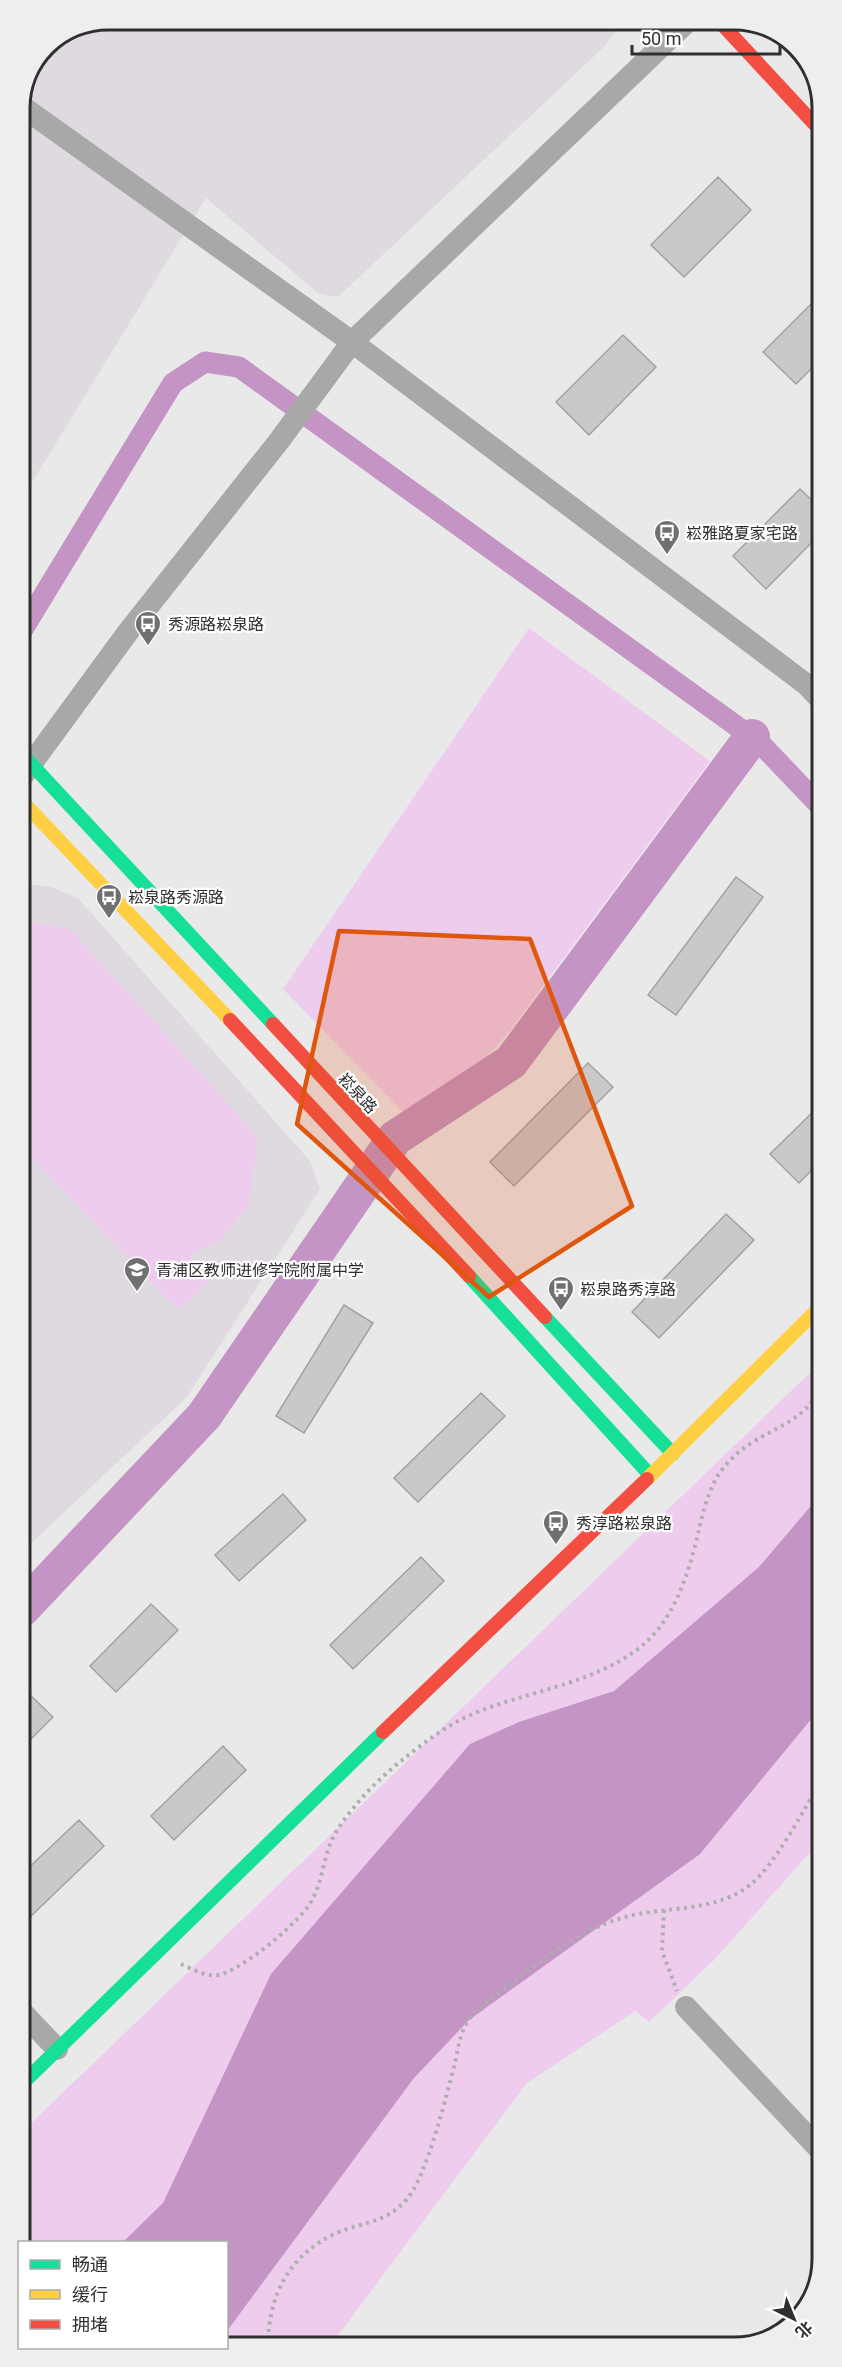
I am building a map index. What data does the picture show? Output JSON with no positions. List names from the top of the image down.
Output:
{
  "streets": {
    "street": ["崧泉路"]
  },
  "places": {
    "bus stop": [
      "崧雅路夏家宅路",
      "秀源路崧泉路",
      "崧泉路秀源路",
      "崧泉路秀淳路",
      "秀淳路崧泉路"
    ],
    "school or university": ["青浦区教师进修学院附属中学"]
  },
  "legend": ["畅通", "缓行", "拥堵"],
  "scale_bar": "50 m",
  "north": "bottom right"
}
